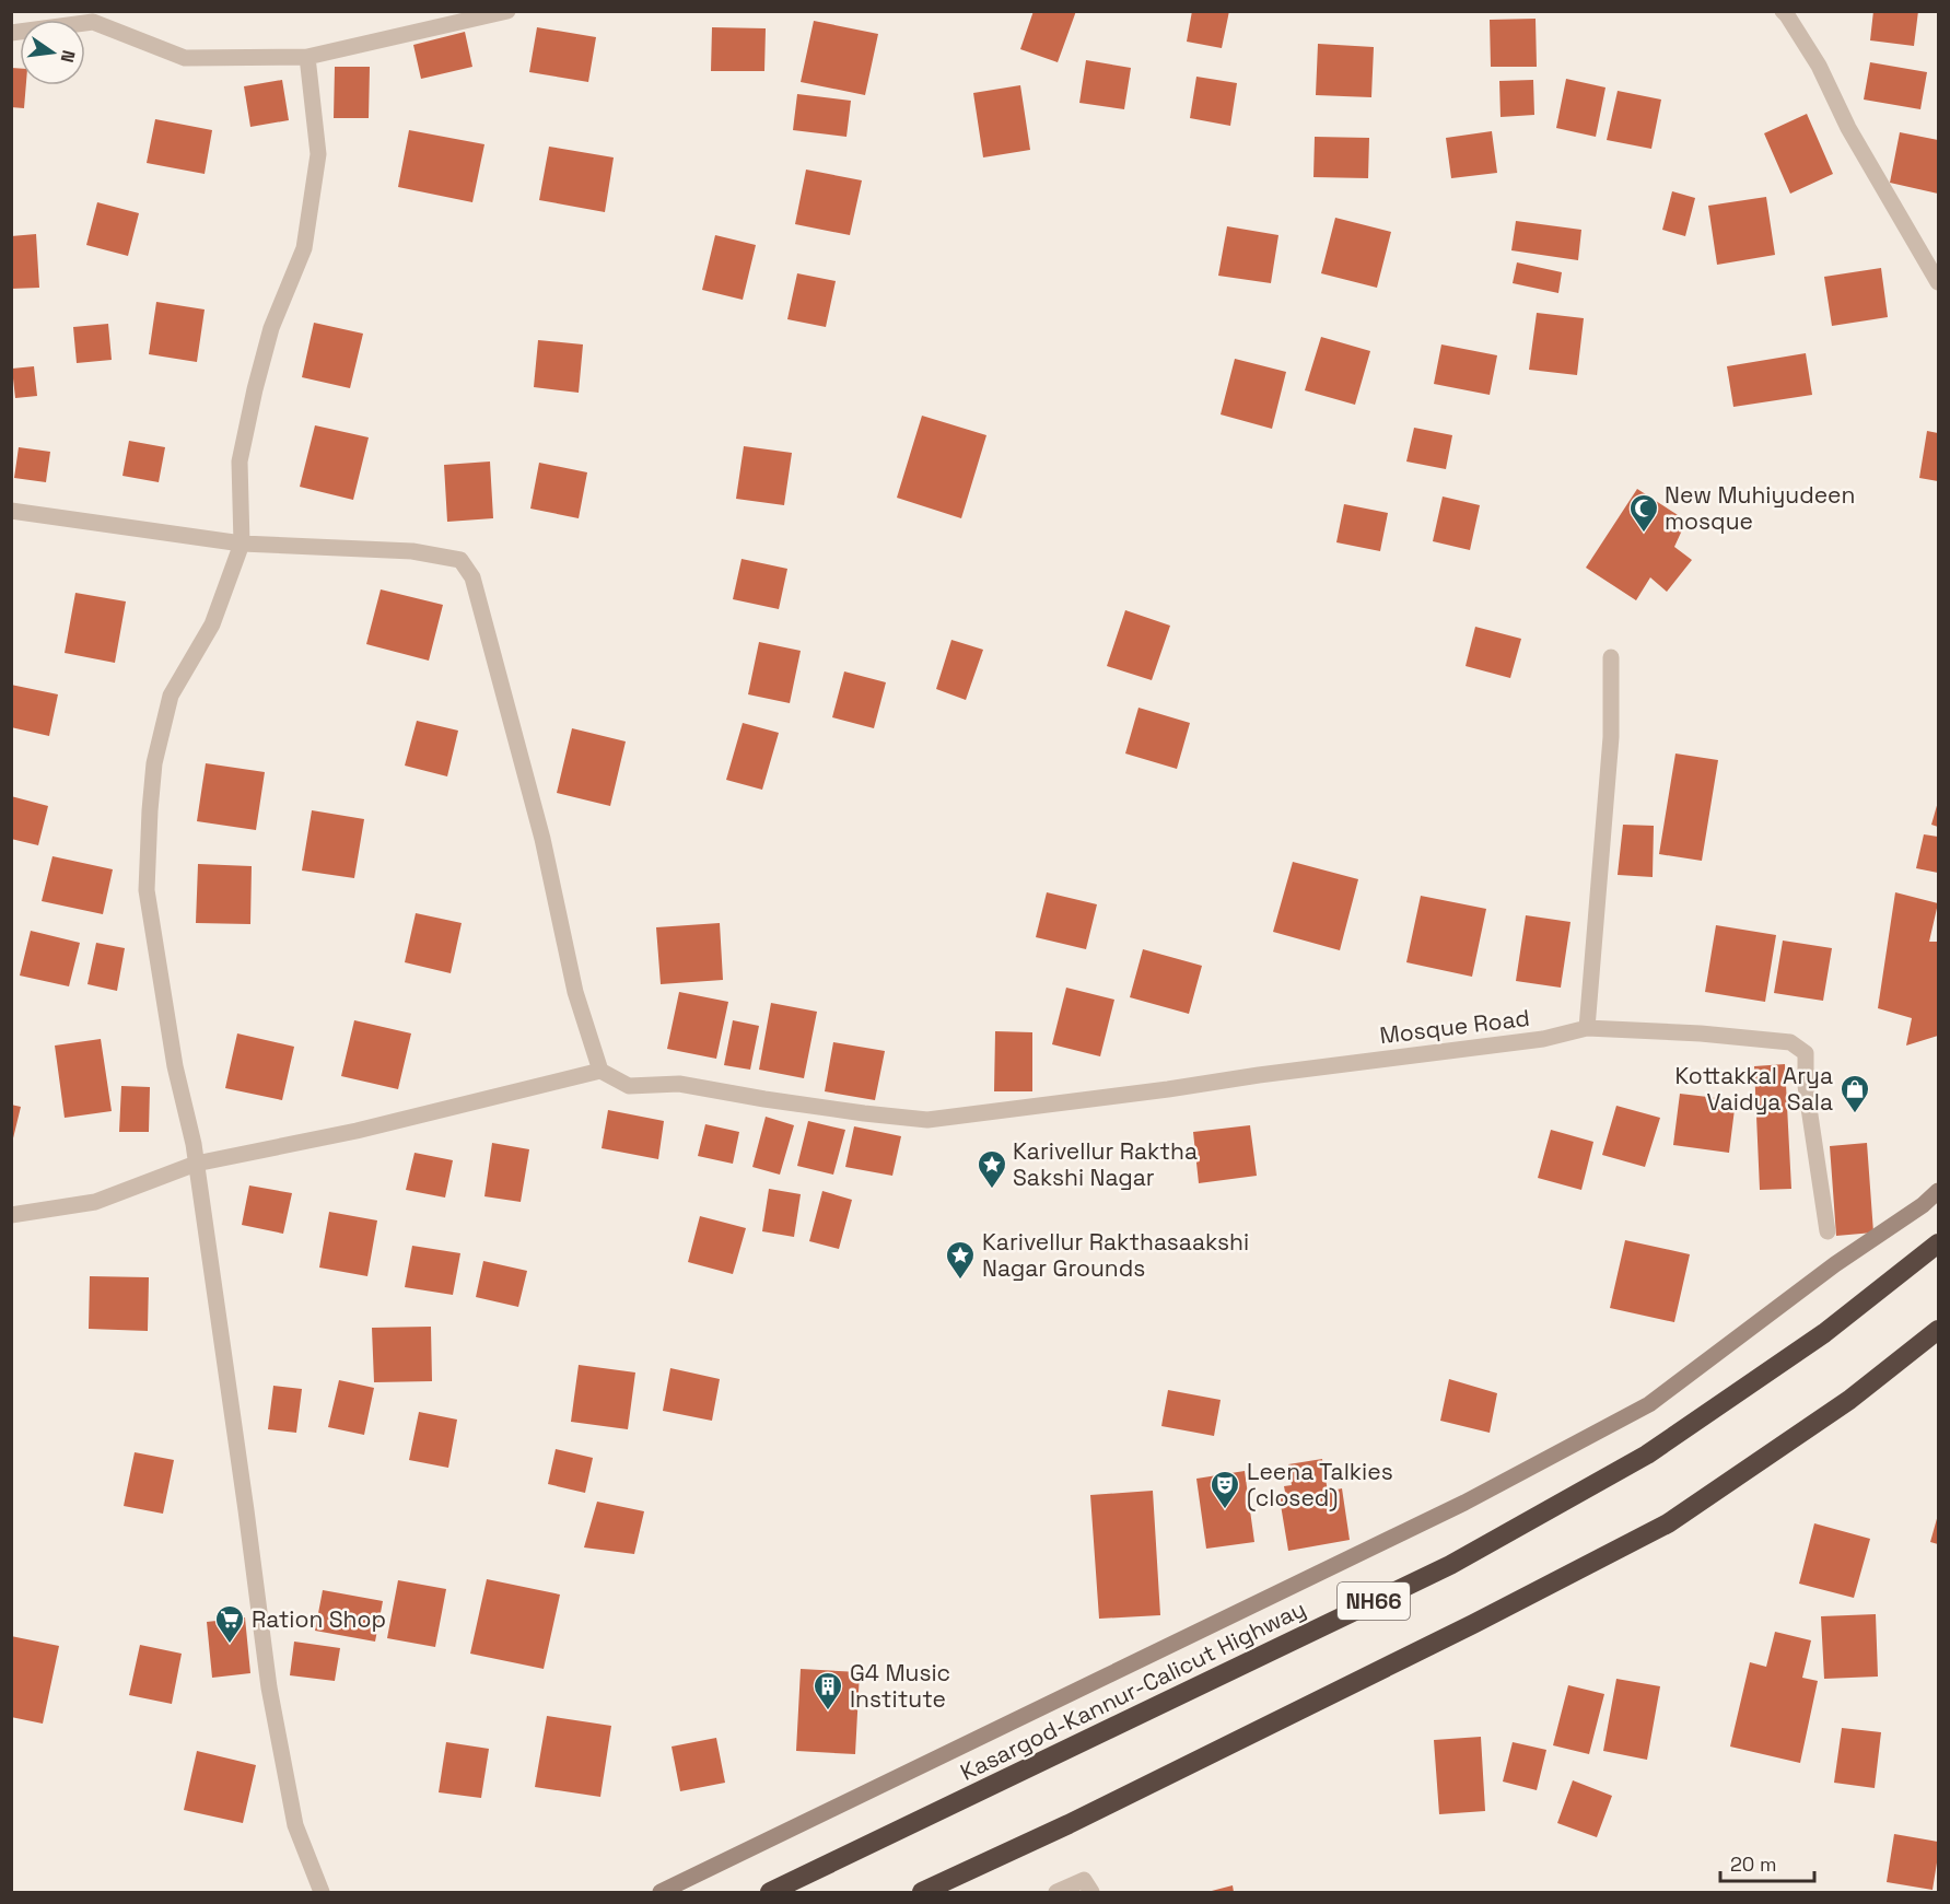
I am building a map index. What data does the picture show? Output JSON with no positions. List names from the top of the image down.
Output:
{
  "streets": {
    "highway": ["NH66", "Kasargod-Kannur-Calicut Highway"],
    "street": ["Mosque Road"]
  },
  "places": {
    "mosque": ["New Muhiyudeen mosque"],
    "shop": ["Kottakkal Arya Vaidya Sala"],
    "place": ["Karivellur Raktha Sakshi Nagar", "Karivellur Rakthasaakshi Nagar Grounds"],
    "theatre": ["Leena Talkies (closed)"],
    "supermarket": ["Ration Shop"],
    "building": ["G4 Music Institute"]
  },
  "scale_bar": "20 m",
  "north": "right"
}
